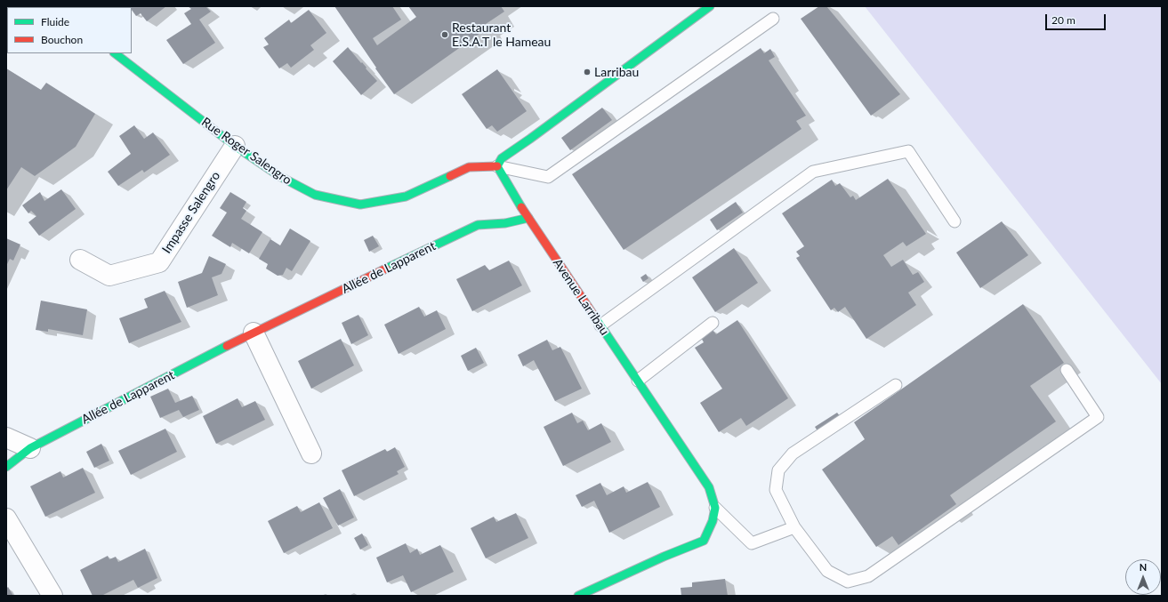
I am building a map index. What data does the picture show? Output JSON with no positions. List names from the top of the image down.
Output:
{
  "streets": {
    "street": [
      "Rue Roger Salengro",
      "Impasse Salengro",
      "Allée de Lapparent",
      "Avenue Larribau"
    ]
  },
  "crossings": [
    ["Rue Roger Salengro", "Impasse Salengro"],
    ["Rue Roger Salengro", "Avenue Larribau"],
    ["Allée de Lapparent", "Avenue Larribau"]
  ],
  "places": ["Restaurant E.S.A.T le Hameau", "Larribau"],
  "legend": ["Fluide", "Bouchon"],
  "scale_bar": "20 m",
  "north": "top"
}
